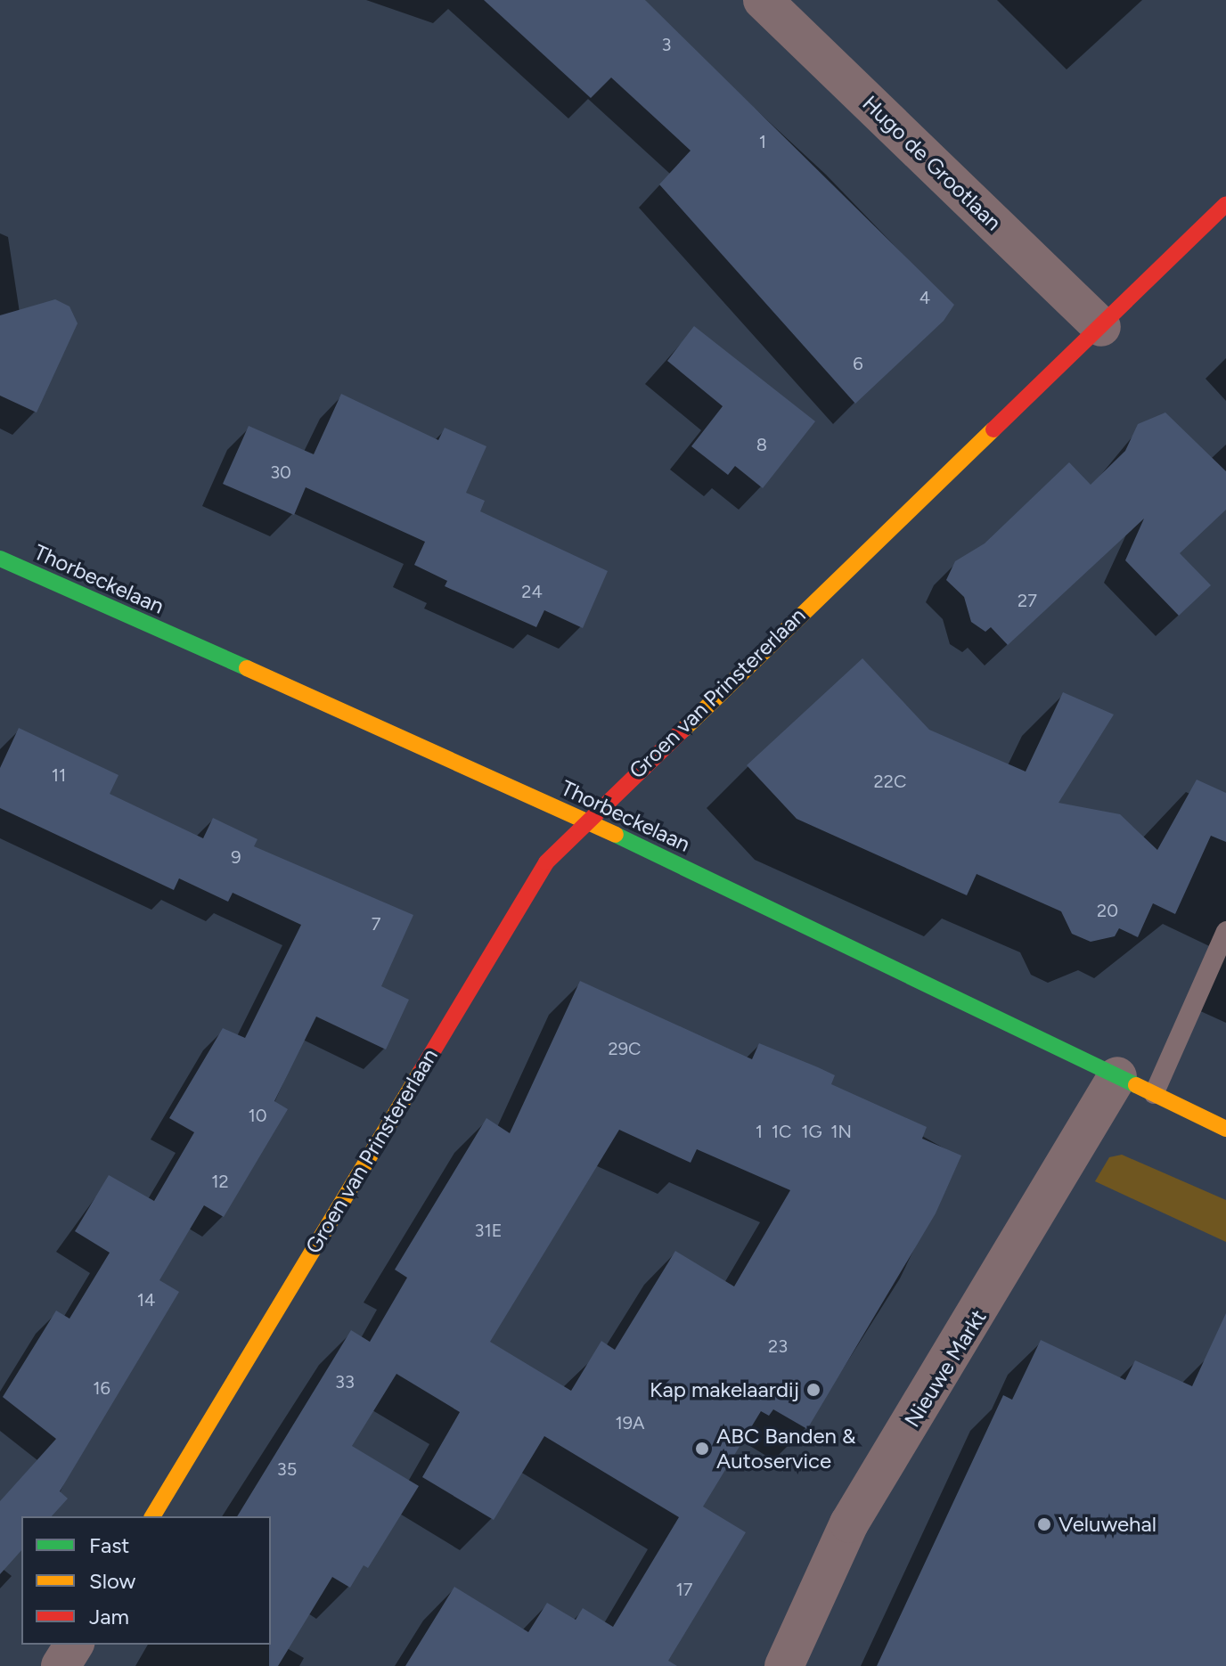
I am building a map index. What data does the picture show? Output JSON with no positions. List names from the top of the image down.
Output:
{
  "streets": {
    "street": [
      "Hugo de Grootlaan",
      "Thorbeckelaan",
      "Groen van Prinstererlaan",
      "Nieuwe Markt"
    ]
  },
  "crossings": [
    ["Hugo de Grootlaan", "Groen van Prinstererlaan"],
    ["Thorbeckelaan", "Groen van Prinstererlaan"],
    ["Thorbeckelaan", "Nieuwe Markt"]
  ],
  "places": ["Kap makelaardij", "ABC Banden & Autoservice", "Veluwehal"],
  "house_numbers": [
    "3",
    "1",
    "4",
    "6",
    "8",
    "30",
    "24",
    "27",
    "11",
    "22C",
    "9",
    "20",
    "7",
    "29C",
    "10",
    "1",
    "1C",
    "1G",
    "1N",
    "12",
    "31E",
    "14",
    "23",
    "33",
    "16",
    "19A",
    "35",
    "17"
  ],
  "legend": ["Fast", "Slow", "Jam"]
}
